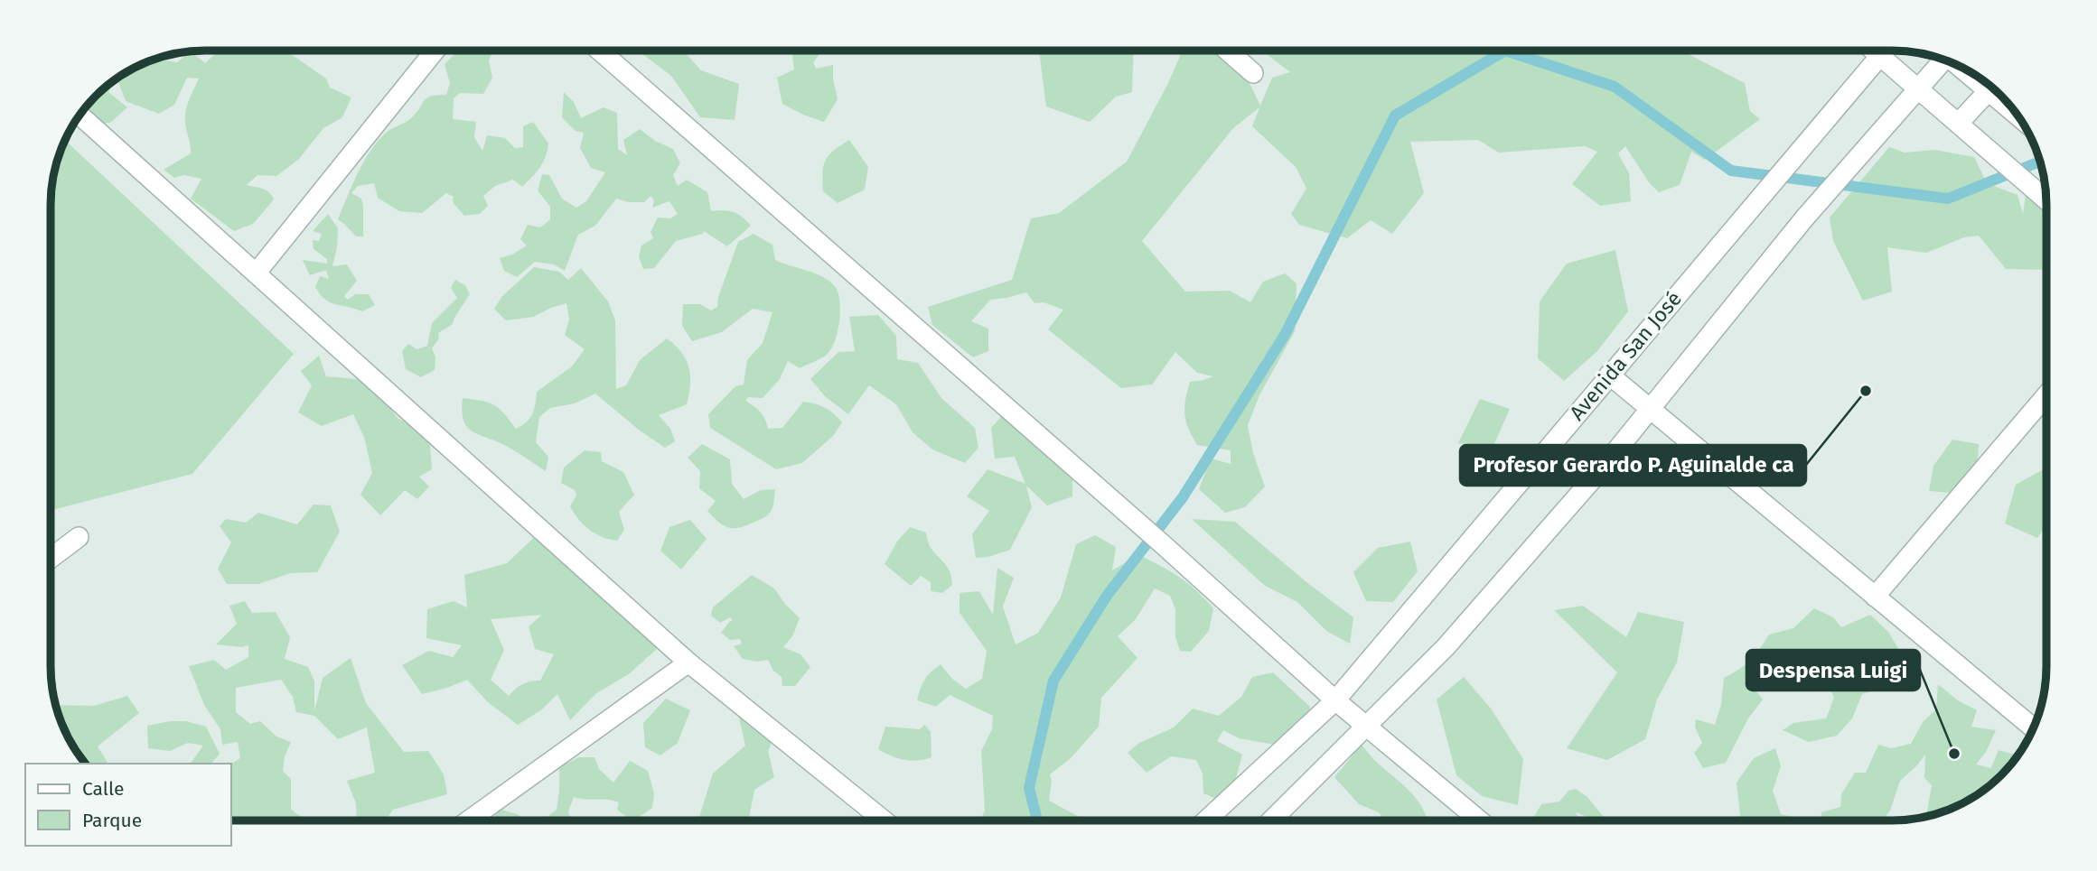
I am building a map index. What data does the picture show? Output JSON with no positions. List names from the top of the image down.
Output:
{
  "streets": {
    "street": ["Avenida San José"]
  },
  "places": ["Profesor Gerardo P. Aguinalde ca", "Despensa Luigi"],
  "legend": ["Calle", "Parque"]
}
